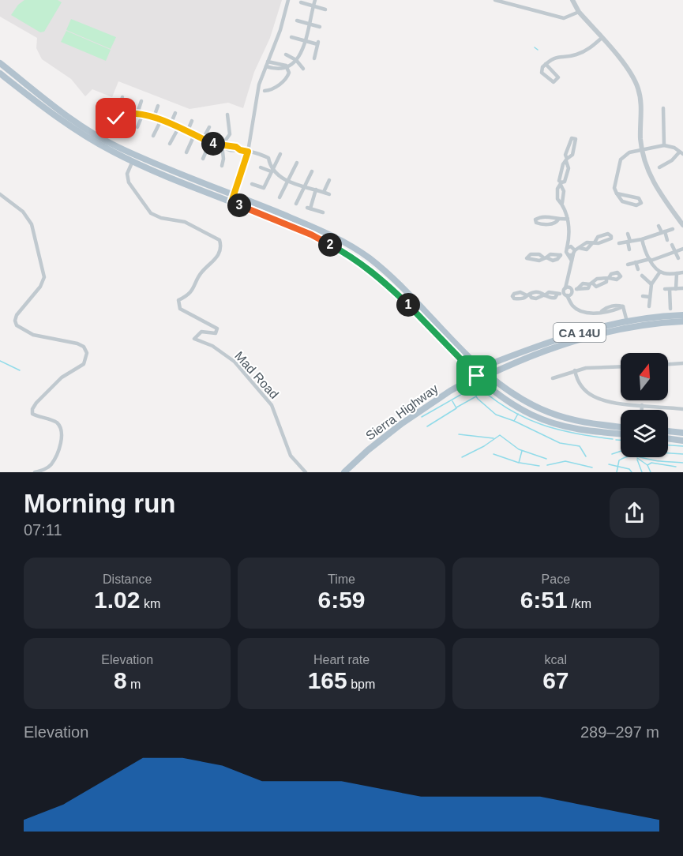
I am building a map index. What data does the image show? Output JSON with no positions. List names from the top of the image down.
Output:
{
  "streets": {
    "main road": ["CA 14U", "Sierra Highway"],
    "street": ["Mad Road"]
  },
  "north": "top",
  "page": {
    "pins": [
      "4",
      "3",
      "2",
      "1"
    ],
    "heading": ["Morning run", "07:11"],
    "stats": [
      ["Distance", "1.02 km"],
      ["Time", "6:59"],
      ["Pace", "6:51 /km"],
      ["Elevation", "8 m"],
      ["Heart rate", "165 bpm"],
      ["kcal", "67"]
    ],
    "chart": ["Elevation", "289–297 m"]
  }
}
